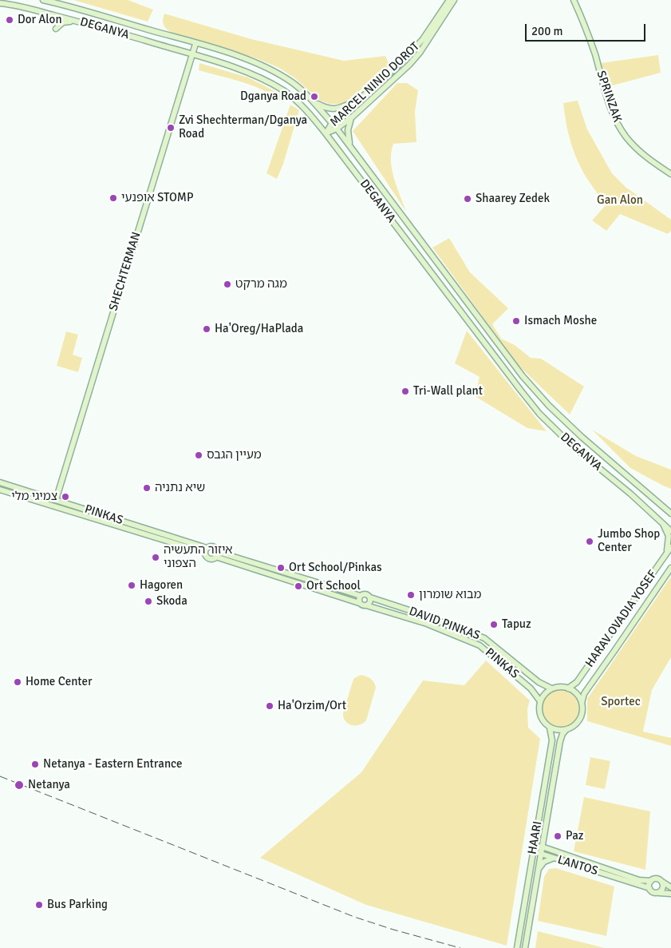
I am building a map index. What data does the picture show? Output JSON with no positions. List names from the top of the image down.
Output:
{
  "streets": {
    "main road": [
      "DEGANYA",
      "MARCEL NINIO DOROT",
      "SPRINZAK",
      "SHECHTERMAN",
      "PINKAS",
      "HARAV OVADIA YOSEF",
      "DAVID PINKAS",
      "HAARI",
      "LANTOS"
    ]
  },
  "crossings": [
    ["DEGANYA", "MARCEL NINIO DOROT"],
    ["DEGANYA", "SHECHTERMAN"],
    ["SHECHTERMAN", "PINKAS"],
    ["PINKAS", "HARAV OVADIA YOSEF"],
    ["PINKAS", "DAVID PINKAS"],
    ["PINKAS", "HAARI"],
    ["HARAV OVADIA YOSEF", "DAVID PINKAS"],
    ["HARAV OVADIA YOSEF", "HAARI"],
    ["DAVID PINKAS", "HAARI"],
    ["HAARI", "LANTOS"]
  ],
  "parks": ["Gan Alon", "Sportec"],
  "places": [
    "Dor Alon",
    "Dganya Road",
    "Zvi Shechterman/Dganya Road",
    "אופנעי STOMP",
    "Shaarey Zedek",
    "מגה מרקט",
    "Ismach Moshe",
    "Ha'Oreg/HaPlada",
    "Tri-Wall plant",
    "מעיין הגבס",
    "שיא נתניה",
    "צמיגי מלי",
    "Jumbo Shop Center",
    "איזור התעשיה הצפוני",
    "Ort School/Pinkas",
    "Hagoren",
    "Ort School",
    "מבוא שומרון",
    "Skoda",
    "Tapuz",
    "Home Center",
    "Ha'Orzim/Ort",
    "Netanya - Eastern Entrance",
    "Netanya",
    "Paz",
    "Bus Parking"
  ],
  "scale_bar": "200 m"
}
